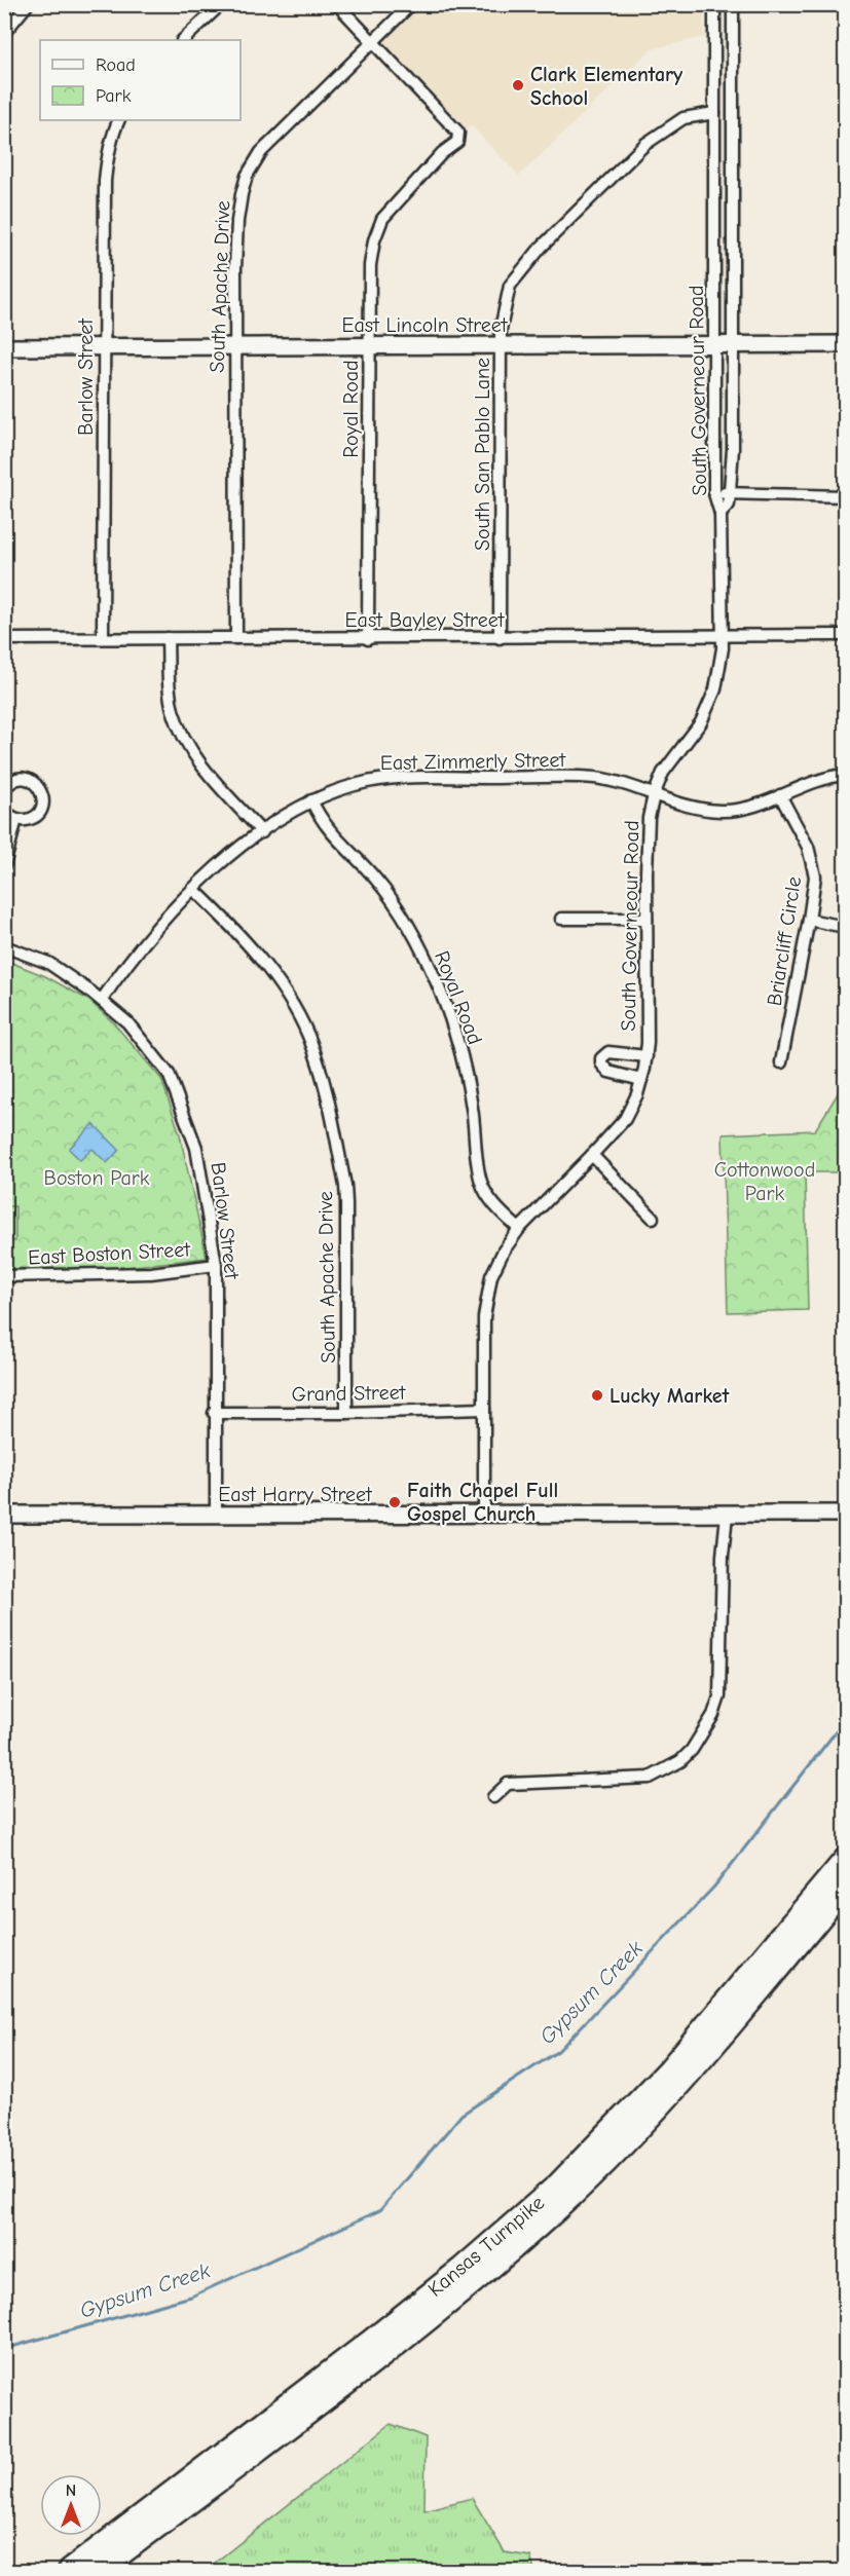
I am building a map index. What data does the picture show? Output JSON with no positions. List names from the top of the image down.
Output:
{
  "streets": {
    "highway": ["Kansas Turnpike"],
    "street": [
      "South Apache Drive",
      "East Lincoln Street",
      "Barlow Street",
      "South Governeour Road",
      "Royal Road",
      "South San Pablo Lane",
      "East Bayley Street",
      "East Zimmerly Street",
      "Briarcliff Circle",
      "East Boston Street",
      "Grand Street",
      "East Harry Street"
    ]
  },
  "crossings": [
    ["South Apache Drive", "East Lincoln Street"],
    ["South Apache Drive", "Royal Road"],
    ["South Apache Drive", "East Bayley Street"],
    ["South Apache Drive", "East Zimmerly Street"],
    ["South Apache Drive", "Grand Street"],
    ["East Lincoln Street", "Barlow Street"],
    ["East Lincoln Street", "South Governeour Road"],
    ["East Lincoln Street", "Royal Road"],
    ["East Lincoln Street", "South San Pablo Lane"],
    ["Barlow Street", "East Bayley Street"],
    ["Barlow Street", "East Zimmerly Street"],
    ["Barlow Street", "East Boston Street"],
    ["Barlow Street", "Grand Street"],
    ["Barlow Street", "East Harry Street"],
    ["South Governeour Road", "Royal Road"],
    ["South Governeour Road", "South San Pablo Lane"],
    ["South Governeour Road", "East Bayley Street"],
    ["South Governeour Road", "East Zimmerly Street"],
    ["South Governeour Road", "Grand Street"],
    ["South Governeour Road", "East Harry Street"],
    ["Royal Road", "East Bayley Street"],
    ["Royal Road", "East Zimmerly Street"],
    ["South San Pablo Lane", "East Bayley Street"],
    ["East Zimmerly Street", "Briarcliff Circle"]
  ],
  "water": ["Gypsum Creek"],
  "parks": ["Cottonwood Park", "Boston Park"],
  "places": ["Clark Elementary School", "Lucky Market", "Faith Chapel Full Gospel Church"],
  "legend": ["Road", "Park"],
  "north": "top"
}
